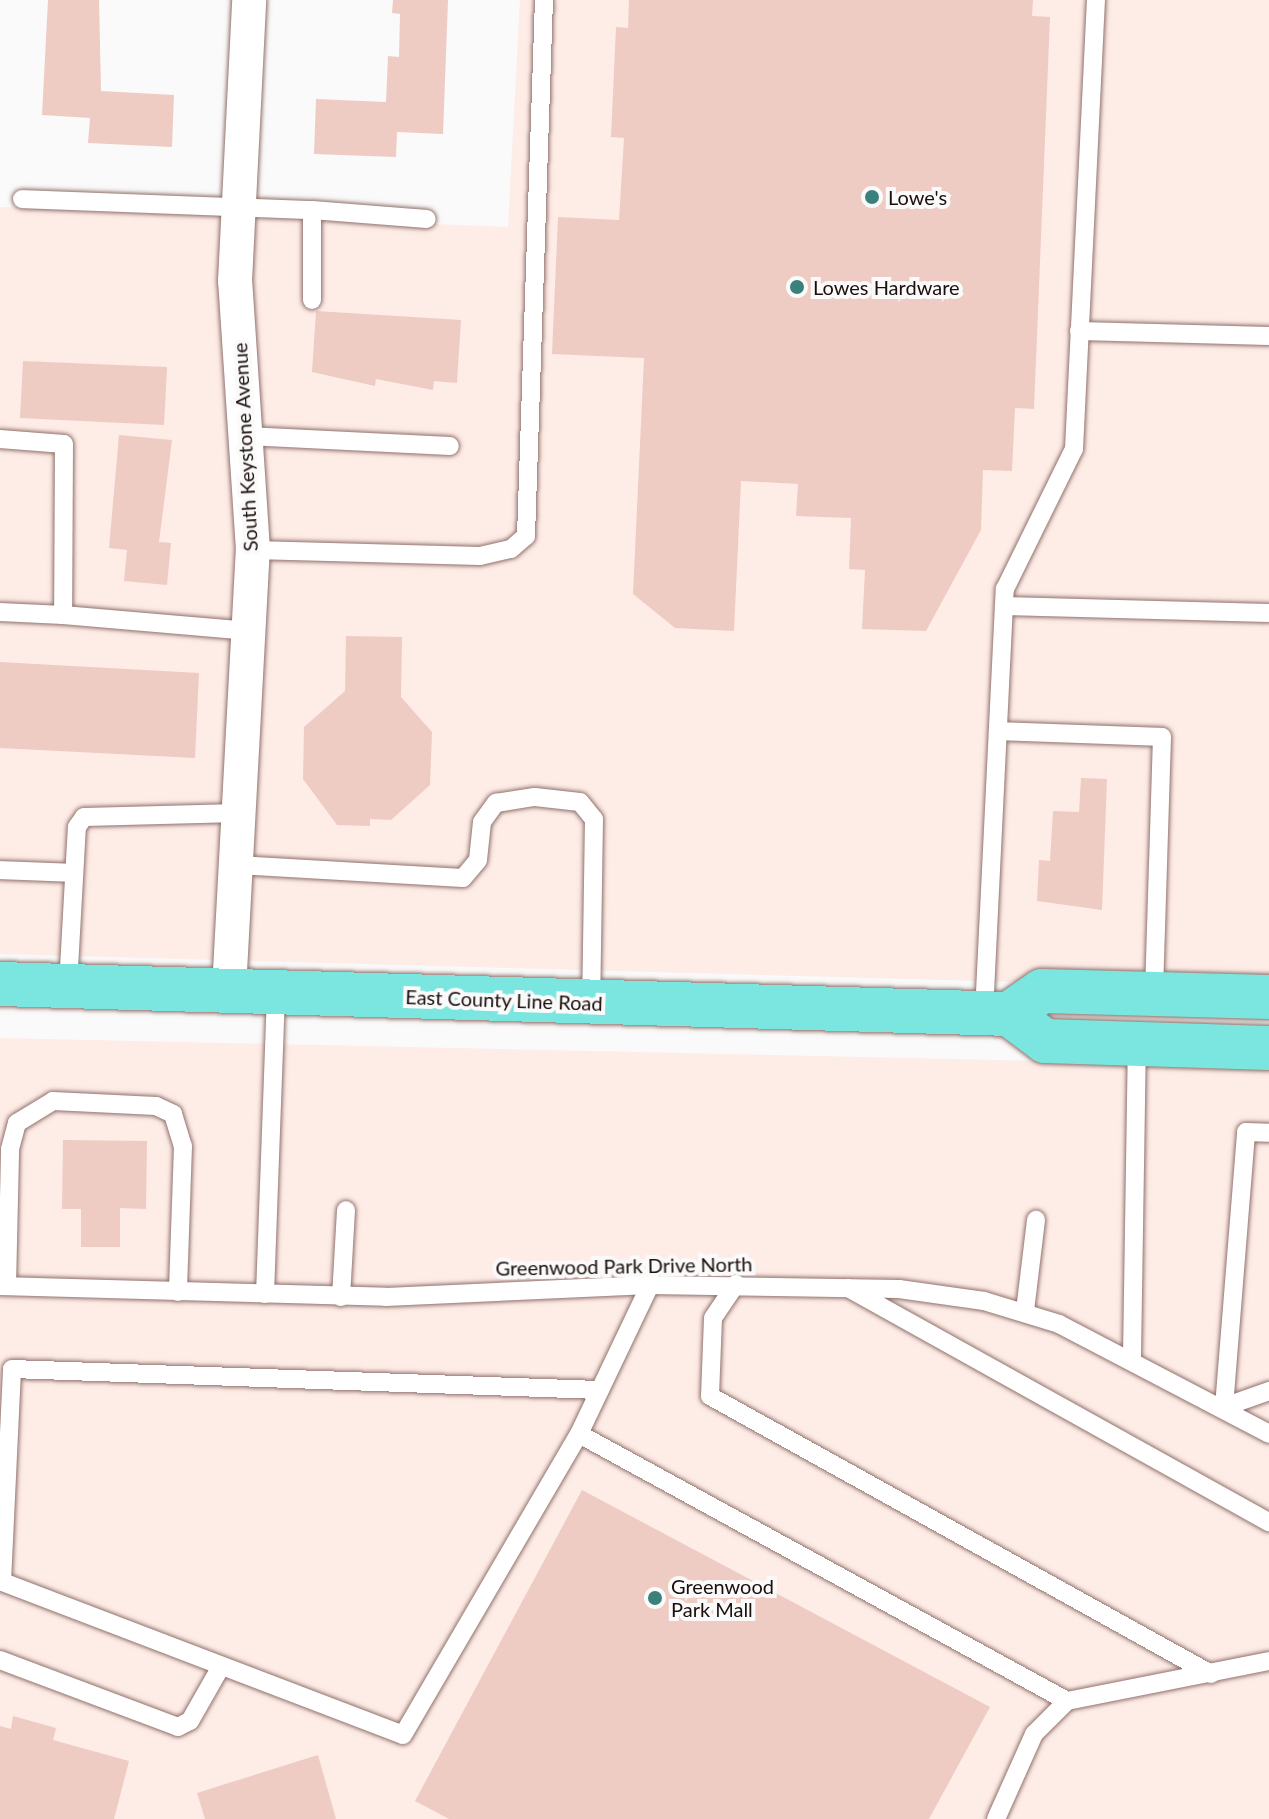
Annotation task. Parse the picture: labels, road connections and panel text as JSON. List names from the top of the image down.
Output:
{
  "streets": {
    "main road": ["East County Line Road"],
    "street": ["South Keystone Avenue"],
    "lane": ["Greenwood Park Drive North"]
  },
  "crossings": [
    ["South Keystone Avenue", "East County Line Road"]
  ],
  "places": ["Lowe's", "Lowes Hardware", "Greenwood Park Mall"]
}
